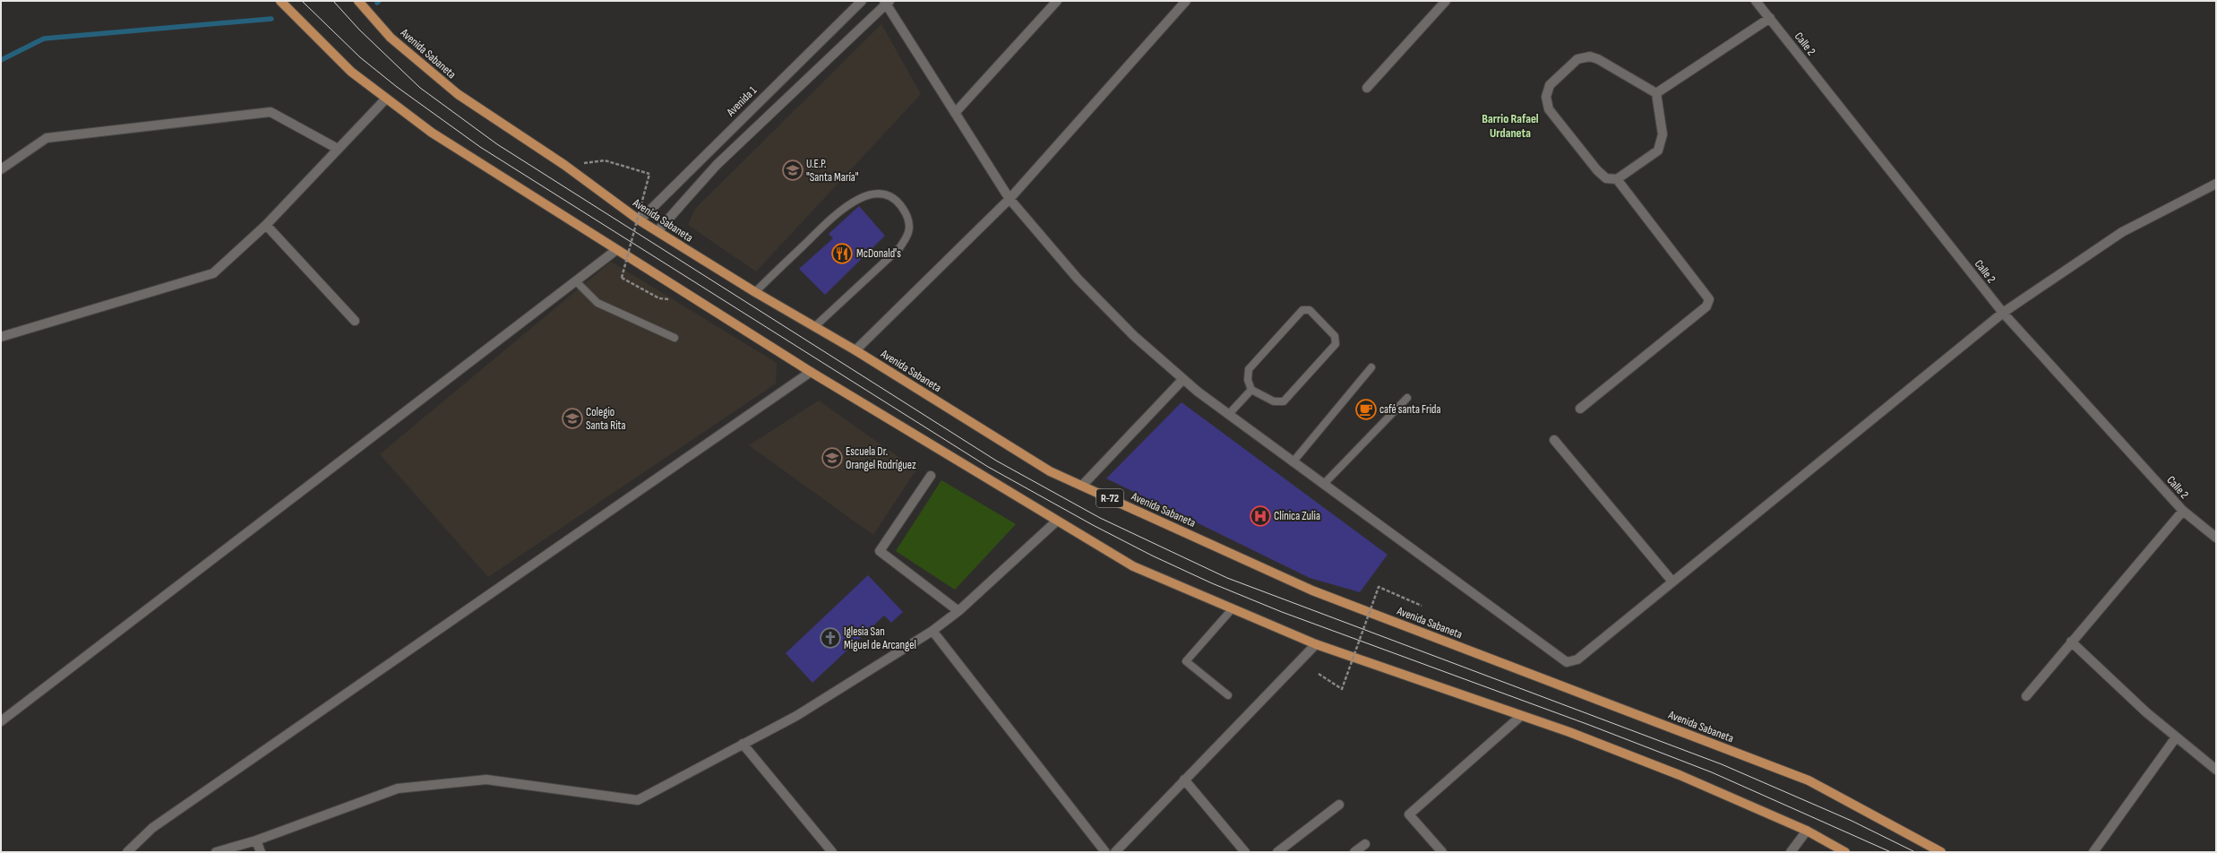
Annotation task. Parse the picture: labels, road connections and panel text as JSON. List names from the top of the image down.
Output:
{
  "streets": {
    "main road": ["Avenida Sabaneta", "R-72"],
    "street": ["Calle 2", "Avenida 1"]
  },
  "crossings": [
    ["Avenida Sabaneta", "Avenida 1"]
  ],
  "districts": ["Barrio Rafael Urdaneta"],
  "places": {
    "school or university": ["U.E.P. \"Santa María\"", "Colegio Santa Rita", "Escuela Dr. Orangel Rodríguez"],
    "restaurant": ["McDonald's"],
    "cafe": ["café santa Frida"],
    "hospital": ["Clínica Zulia"],
    "church": ["Iglesia San Miguel de Arcangel"]
  }
}
